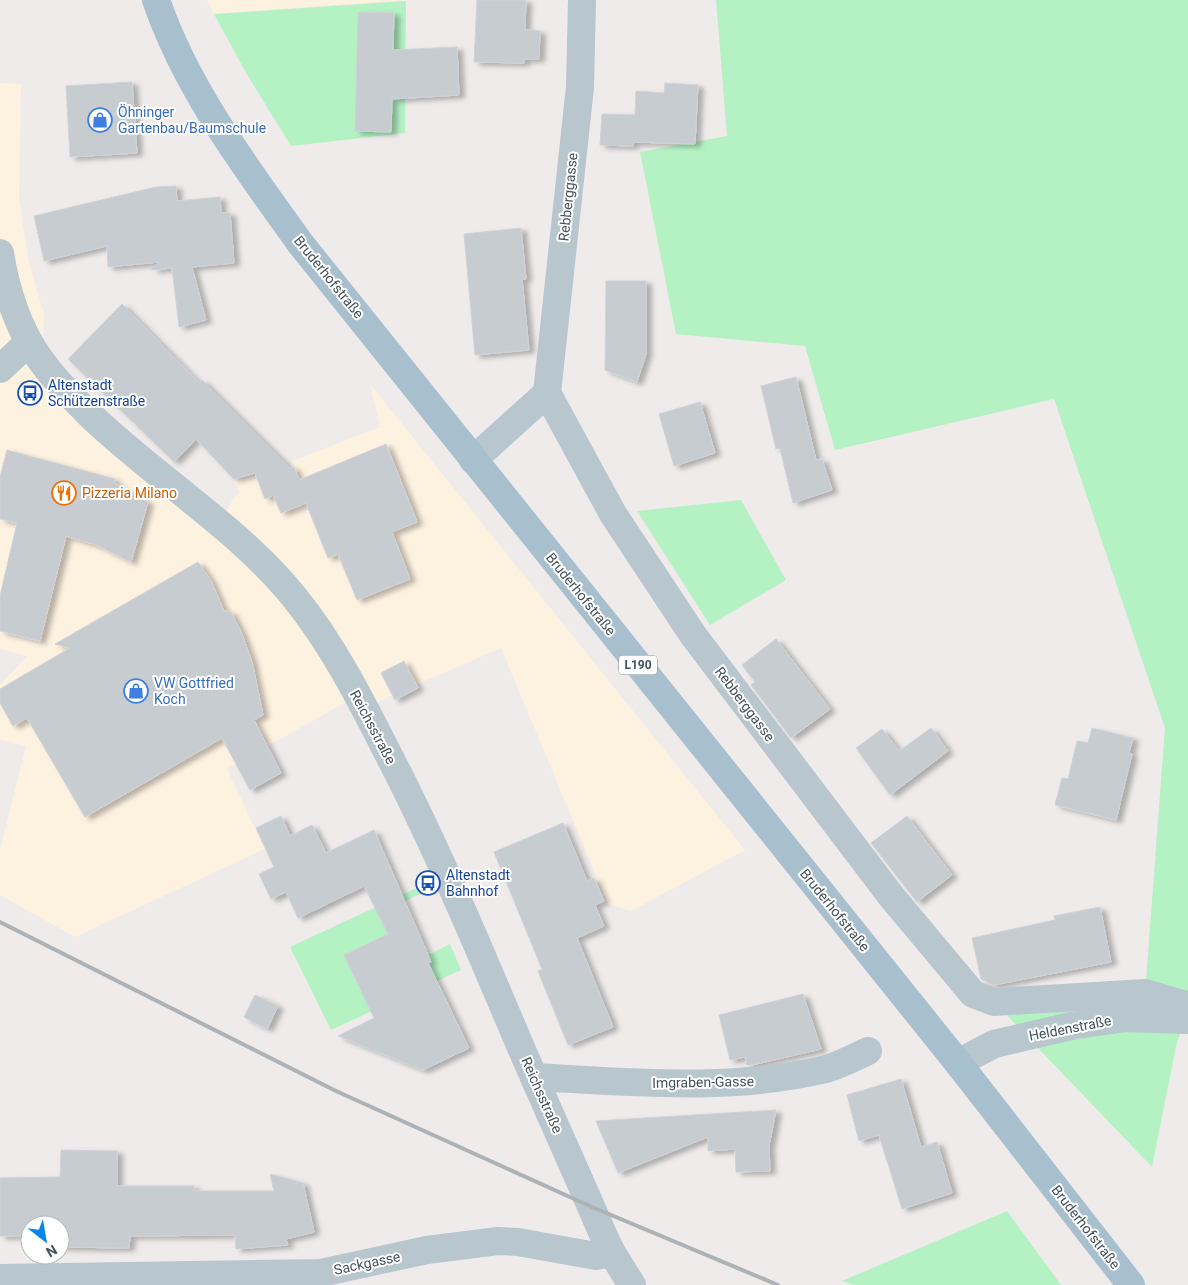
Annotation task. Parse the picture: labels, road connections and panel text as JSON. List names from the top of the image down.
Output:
{
  "streets": {
    "main road": ["Bruderhofstraße", "L190"],
    "street": [
      "Rebberggasse",
      "Reichsstraße",
      "Heldenstraße",
      "Imgraben-Gasse",
      "Sackgasse"
    ]
  },
  "crossings": [
    ["Rebberggasse", "Heldenstraße"],
    ["Bruderhofstraße", "Heldenstraße"],
    ["Reichsstraße", "Imgraben-Gasse"],
    ["Reichsstraße", "Sackgasse"]
  ],
  "places": {
    "shop": ["Öhninger Gartenbau/Baumschule", "VW Gottfried Koch"],
    "bus stop": ["Altenstadt Schützenstraße", "Altenstadt Bahnhof"],
    "restaurant": ["Pizzeria Milano"]
  },
  "north": "bottom right"
}
